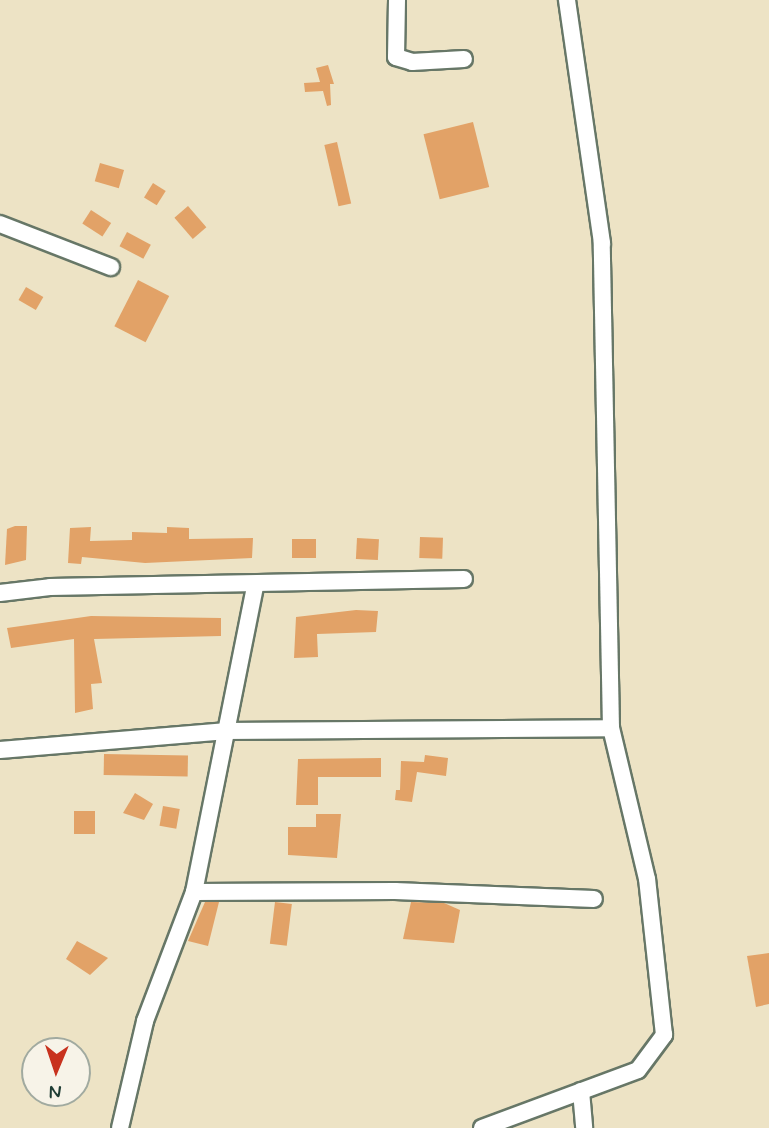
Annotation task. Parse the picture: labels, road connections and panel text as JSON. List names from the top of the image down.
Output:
{
  "north": "bottom"
}
